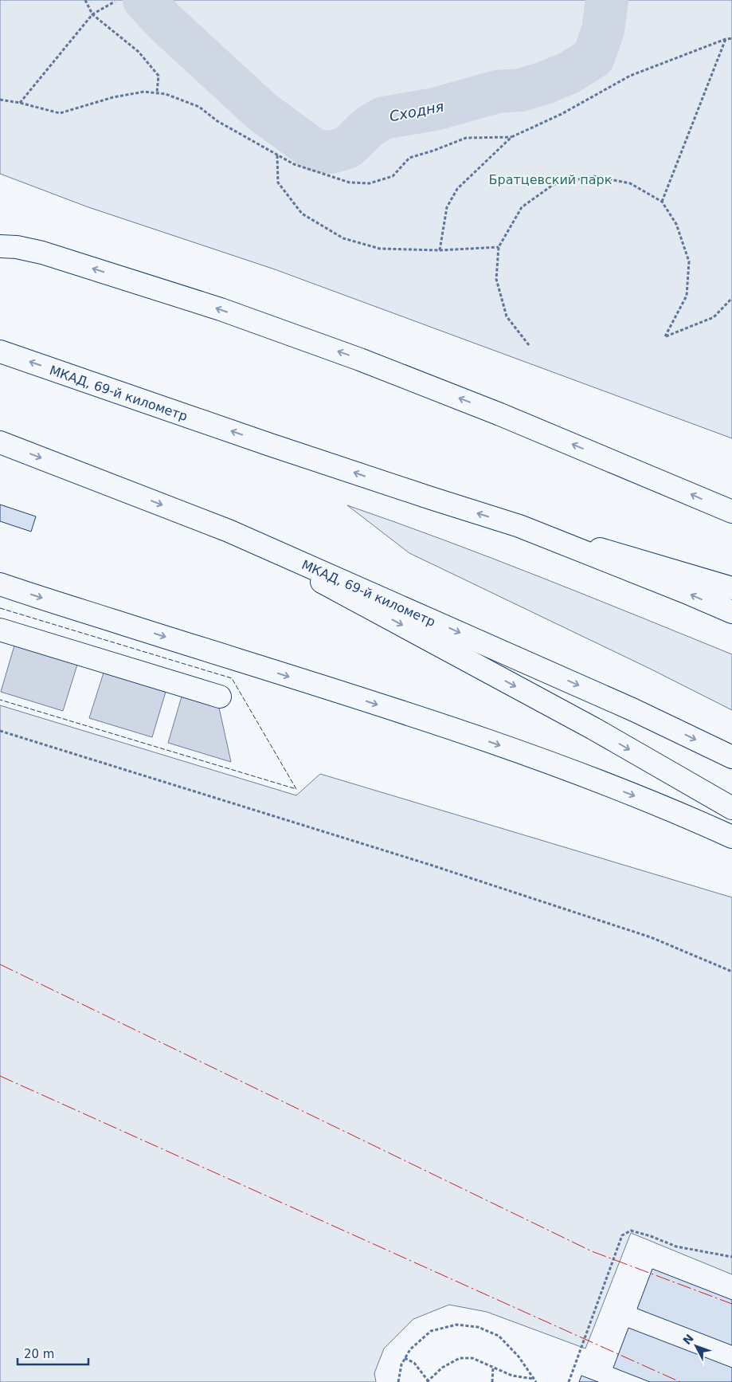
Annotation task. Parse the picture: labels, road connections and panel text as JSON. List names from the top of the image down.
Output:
{
  "streets": {
    "main road": ["МКАД, 69-й километр"]
  },
  "water": ["Сходня"],
  "parks": ["Братцевский парк"],
  "scale_bar": "20 m",
  "north": "top left"
}
